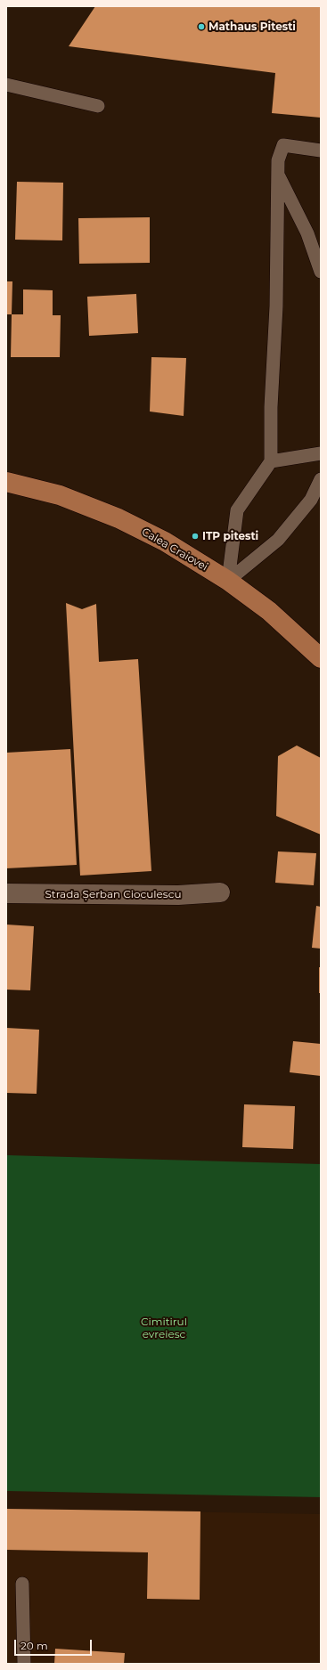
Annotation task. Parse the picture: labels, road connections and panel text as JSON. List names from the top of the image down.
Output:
{
  "streets": {
    "main road": ["Calea Craiovei"],
    "street": ["Strada Șerban Cioculescu"]
  },
  "parks": ["Cimitirul evreiesc"],
  "places": ["Mathaus Pitesti", "ITP pitesti"],
  "scale_bar": "20 m"
}
